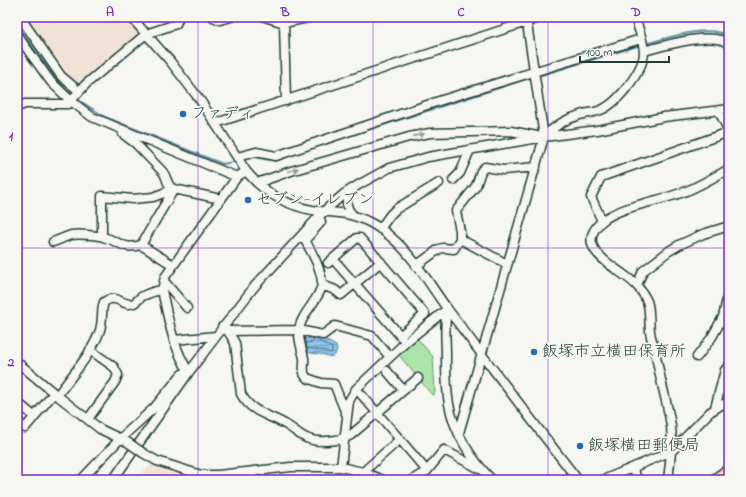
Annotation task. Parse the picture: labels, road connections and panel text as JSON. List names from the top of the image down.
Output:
{
  "places": [
    "ファディ",
    "セブン-イレブン",
    "飯塚市立横田保育所",
    "飯塚横田郵便局"
  ],
  "scale_bar": "100 m",
  "grid": {
    "columns": [
      "A",
      "B",
      "C",
      "D"
    ],
    "rows": ["1", "2"]
  }
}
